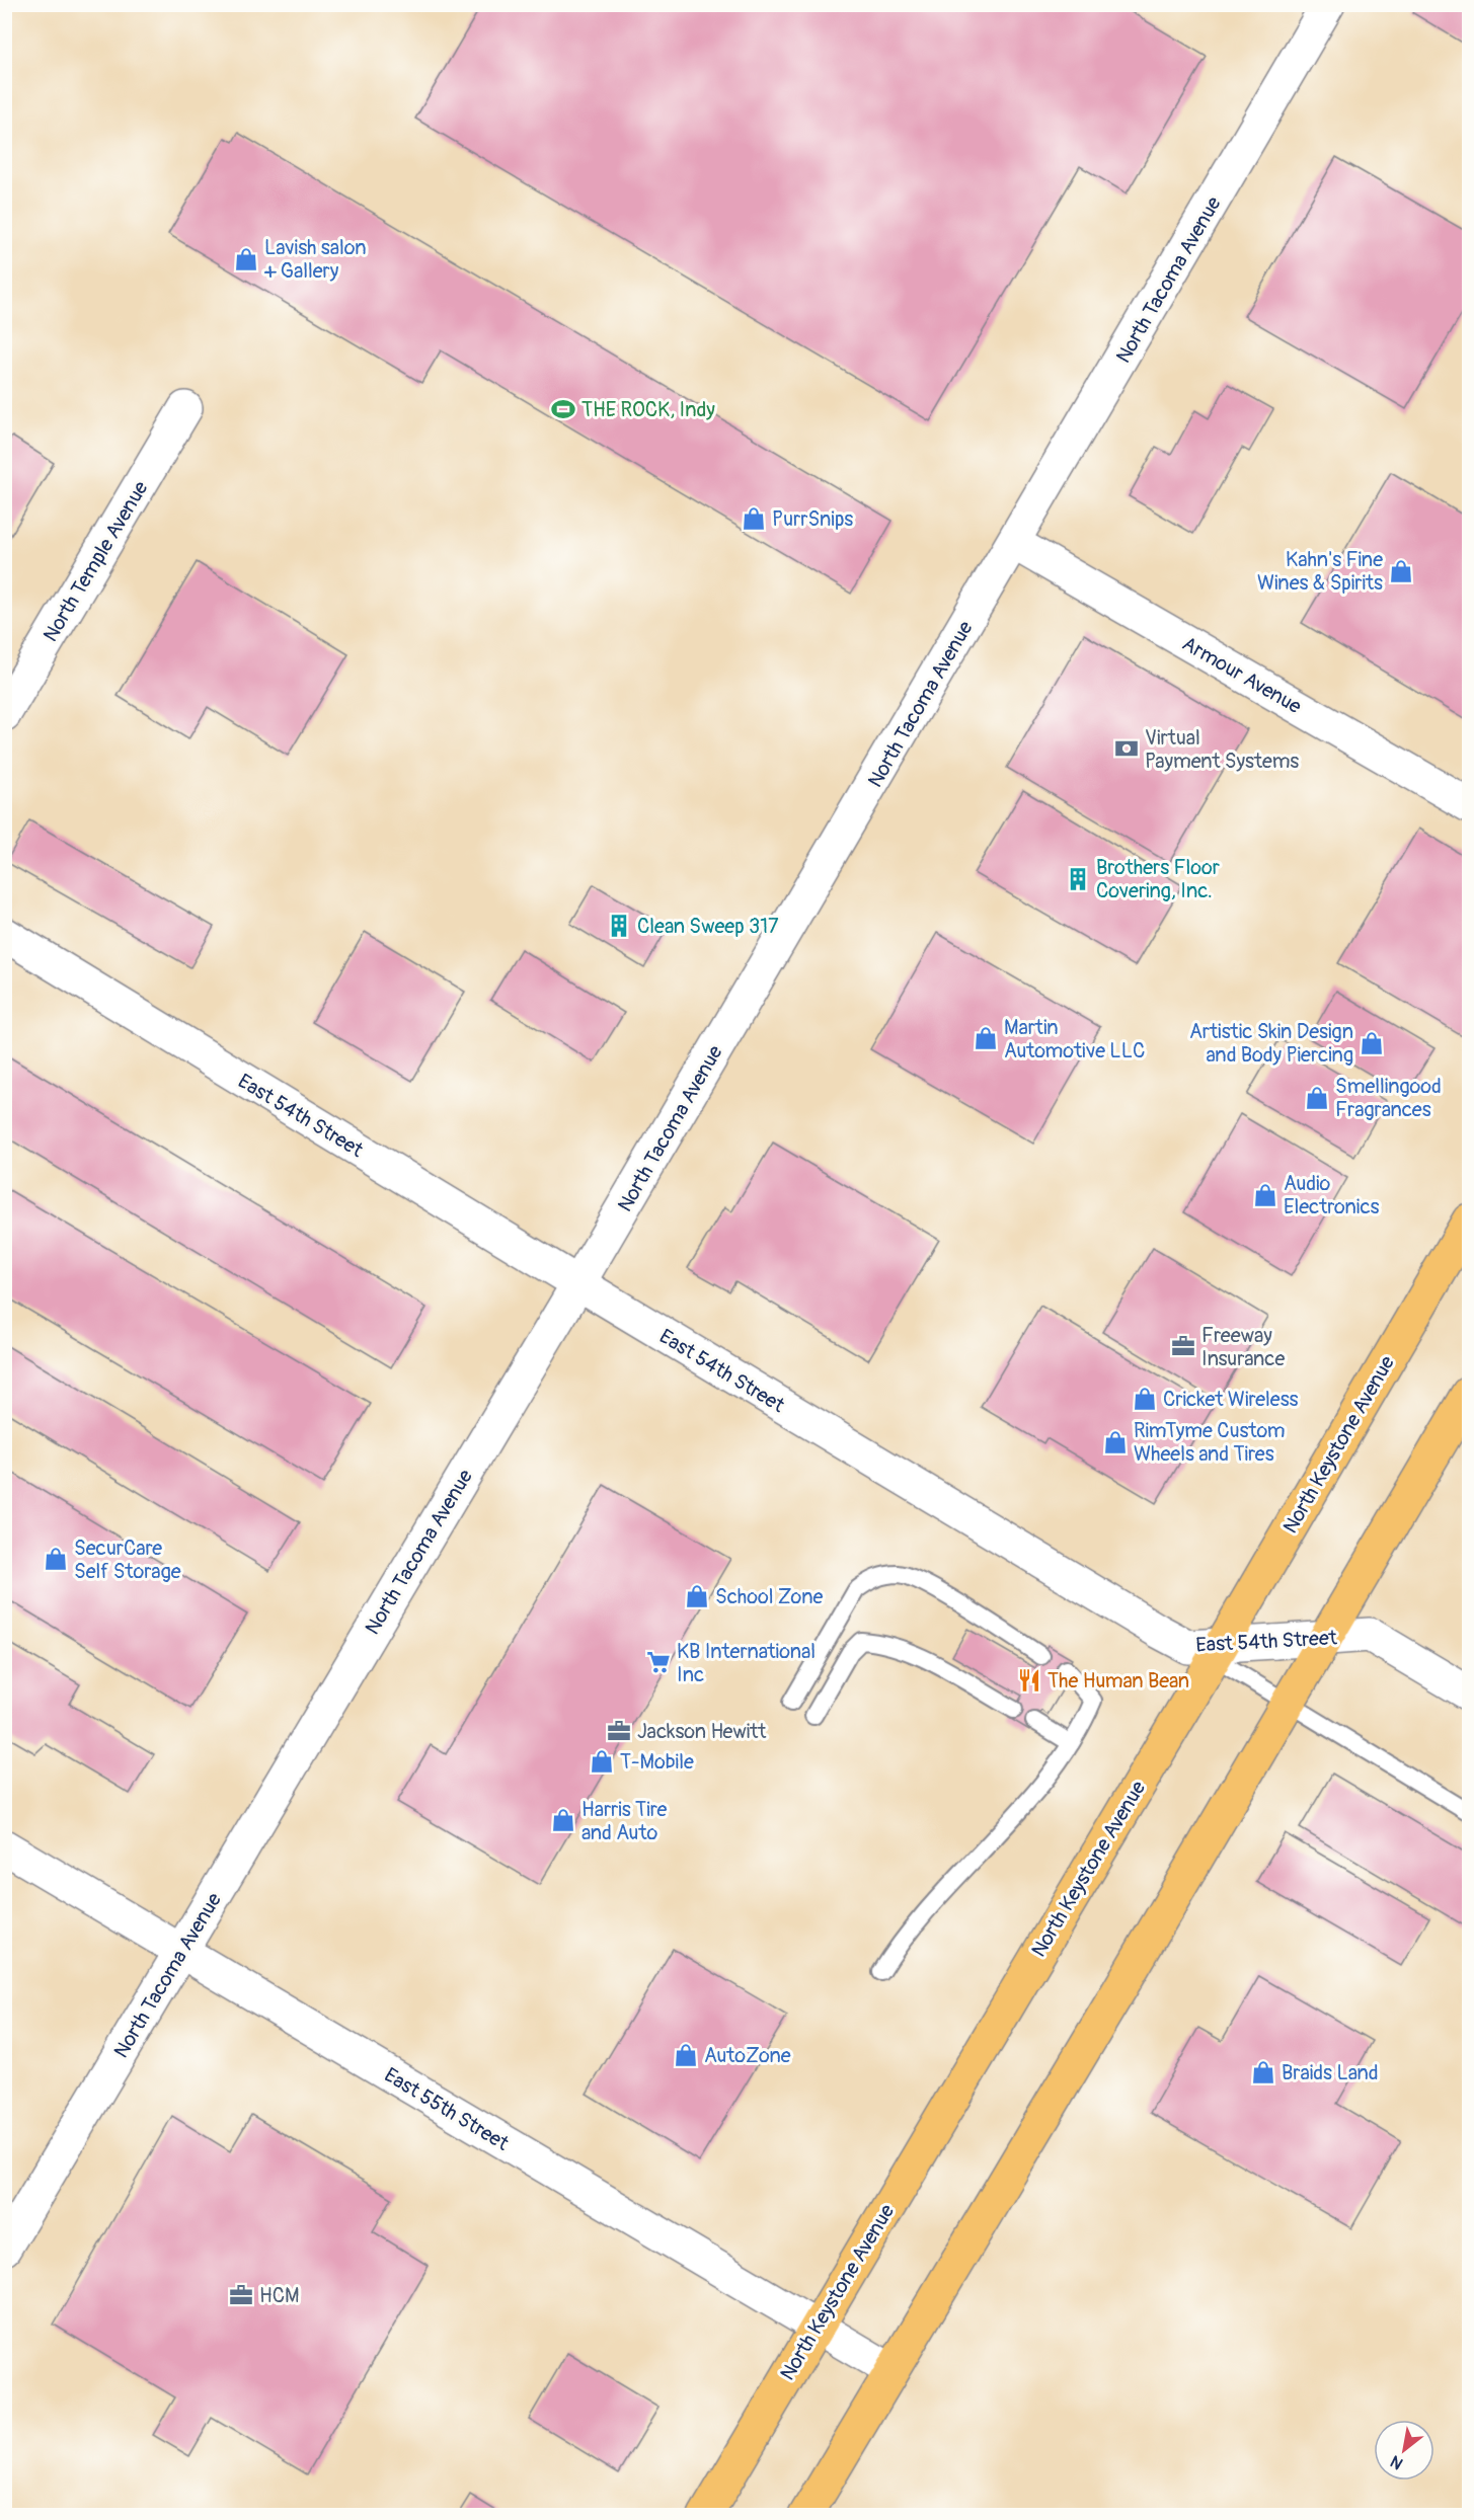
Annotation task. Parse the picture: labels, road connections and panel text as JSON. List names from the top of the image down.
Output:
{
  "streets": {
    "main road": ["North Keystone Avenue"],
    "street": [
      "North Tacoma Avenue",
      "North Temple Avenue",
      "Armour Avenue",
      "East 54th Street",
      "East 55th Street"
    ]
  },
  "crossings": [
    ["North Tacoma Avenue", "Armour Avenue"],
    ["North Tacoma Avenue", "East 54th Street"],
    ["North Tacoma Avenue", "East 55th Street"],
    ["East 54th Street", "North Keystone Avenue"],
    ["North Keystone Avenue", "East 55th Street"]
  ],
  "places": {
    "shop": [
      "Lavish salon + Gallery",
      "PurrSnips",
      "Kahn's Fine Wines & Spirits",
      "Martin Automotive LLC",
      "Artistic Skin Design and Body Piercing",
      "Smellingood Fragrances",
      "Audio Electronics",
      "Cricket Wireless",
      "RimTyme Custom Wheels and Tires",
      "SecurCare Self Storage",
      "School Zone",
      "T-Mobile",
      "Harris Tire and Auto",
      "AutoZone",
      "Braids Land"
    ],
    "sports": ["THE ROCK, Indy"],
    "bank": ["Virtual Payment Systems"],
    "building": ["Brothers Floor Covering, Inc.", "Clean Sweep 317"],
    "office": ["Freeway Insurance", "Jackson Hewitt", "HCM"],
    "supermarket": ["KB International Inc"],
    "restaurant": ["The Human Bean"]
  },
  "north": "bottom left"
}
